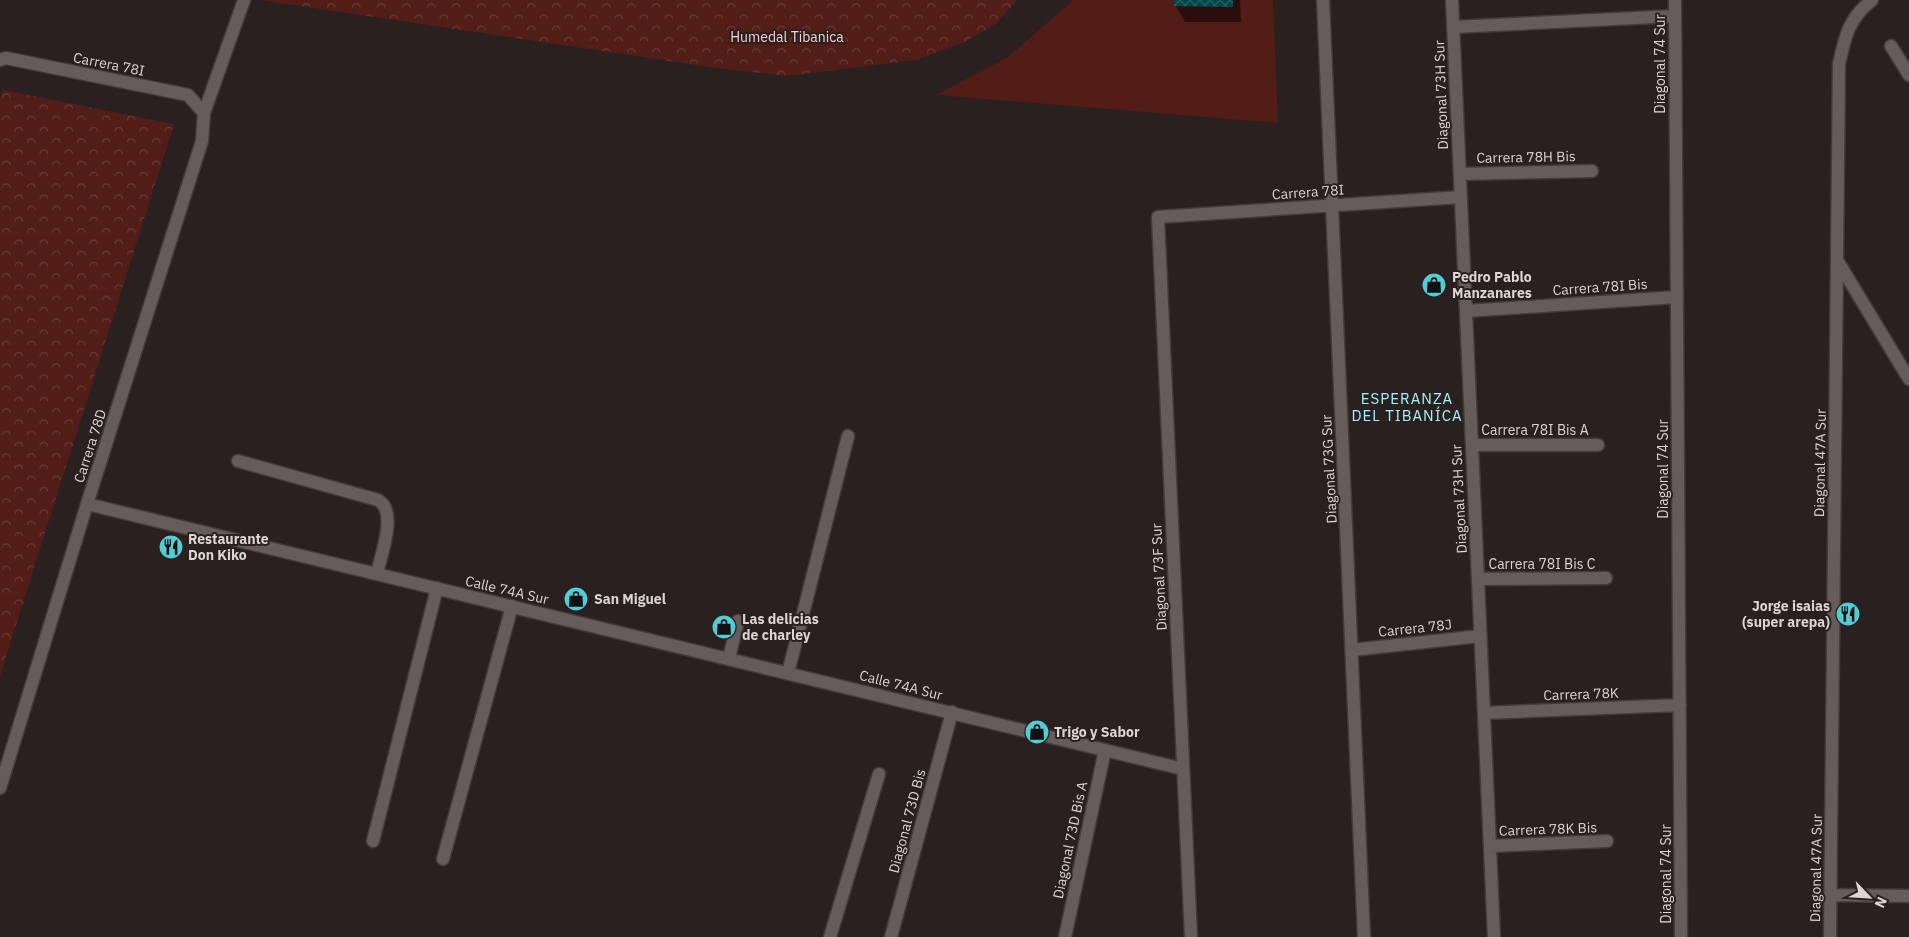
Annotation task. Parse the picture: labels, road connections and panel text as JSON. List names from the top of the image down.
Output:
{
  "streets": {
    "street": [
      "Carrera 78I",
      "Diagonal 74 Sur",
      "Diagonal 73H Sur",
      "Carrera 78H Bis",
      "Carrera 78I Bis",
      "Carrera 78I Bis A",
      "Carrera 78D",
      "Diagonal 47A Sur",
      "Diagonal 73G Sur",
      "Carrera 78I Bis C",
      "Diagonal 73F Sur",
      "Calle 74A Sur",
      "Carrera 78J",
      "Carrera 78K",
      "Diagonal 73D Bis",
      "Carrera 78K Bis",
      "Diagonal 73D Bis A"
    ]
  },
  "crossings": [
    ["Carrera 78I", "Diagonal 73H Sur"],
    ["Carrera 78I", "Carrera 78D"],
    ["Carrera 78I", "Diagonal 73G Sur"],
    ["Carrera 78I", "Diagonal 73F Sur"],
    ["Diagonal 74 Sur", "Carrera 78I Bis"],
    ["Diagonal 74 Sur", "Carrera 78K"],
    ["Diagonal 73H Sur", "Carrera 78H Bis"],
    ["Diagonal 73H Sur", "Carrera 78I Bis"],
    ["Diagonal 73H Sur", "Carrera 78I Bis A"],
    ["Diagonal 73H Sur", "Carrera 78I Bis C"],
    ["Diagonal 73H Sur", "Carrera 78J"],
    ["Diagonal 73H Sur", "Carrera 78K"],
    ["Diagonal 73H Sur", "Carrera 78K Bis"],
    ["Carrera 78D", "Calle 74A Sur"],
    ["Diagonal 73G Sur", "Carrera 78J"],
    ["Diagonal 73F Sur", "Calle 74A Sur"],
    ["Calle 74A Sur", "Diagonal 73D Bis"],
    ["Calle 74A Sur", "Diagonal 73D Bis A"]
  ],
  "districts": ["ESPERANZA DEL TIBANÍCA"],
  "parks": ["Humedal Tibanica"],
  "places": {
    "shop": [
      "Pedro Pablo Manzanares",
      "San Miguel",
      "Las delicias de charley",
      "Trigo y Sabor"
    ],
    "restaurant": ["Restaurante Don Kiko", "Jorge isaias (super arepa)"]
  },
  "north": "bottom right"
}
